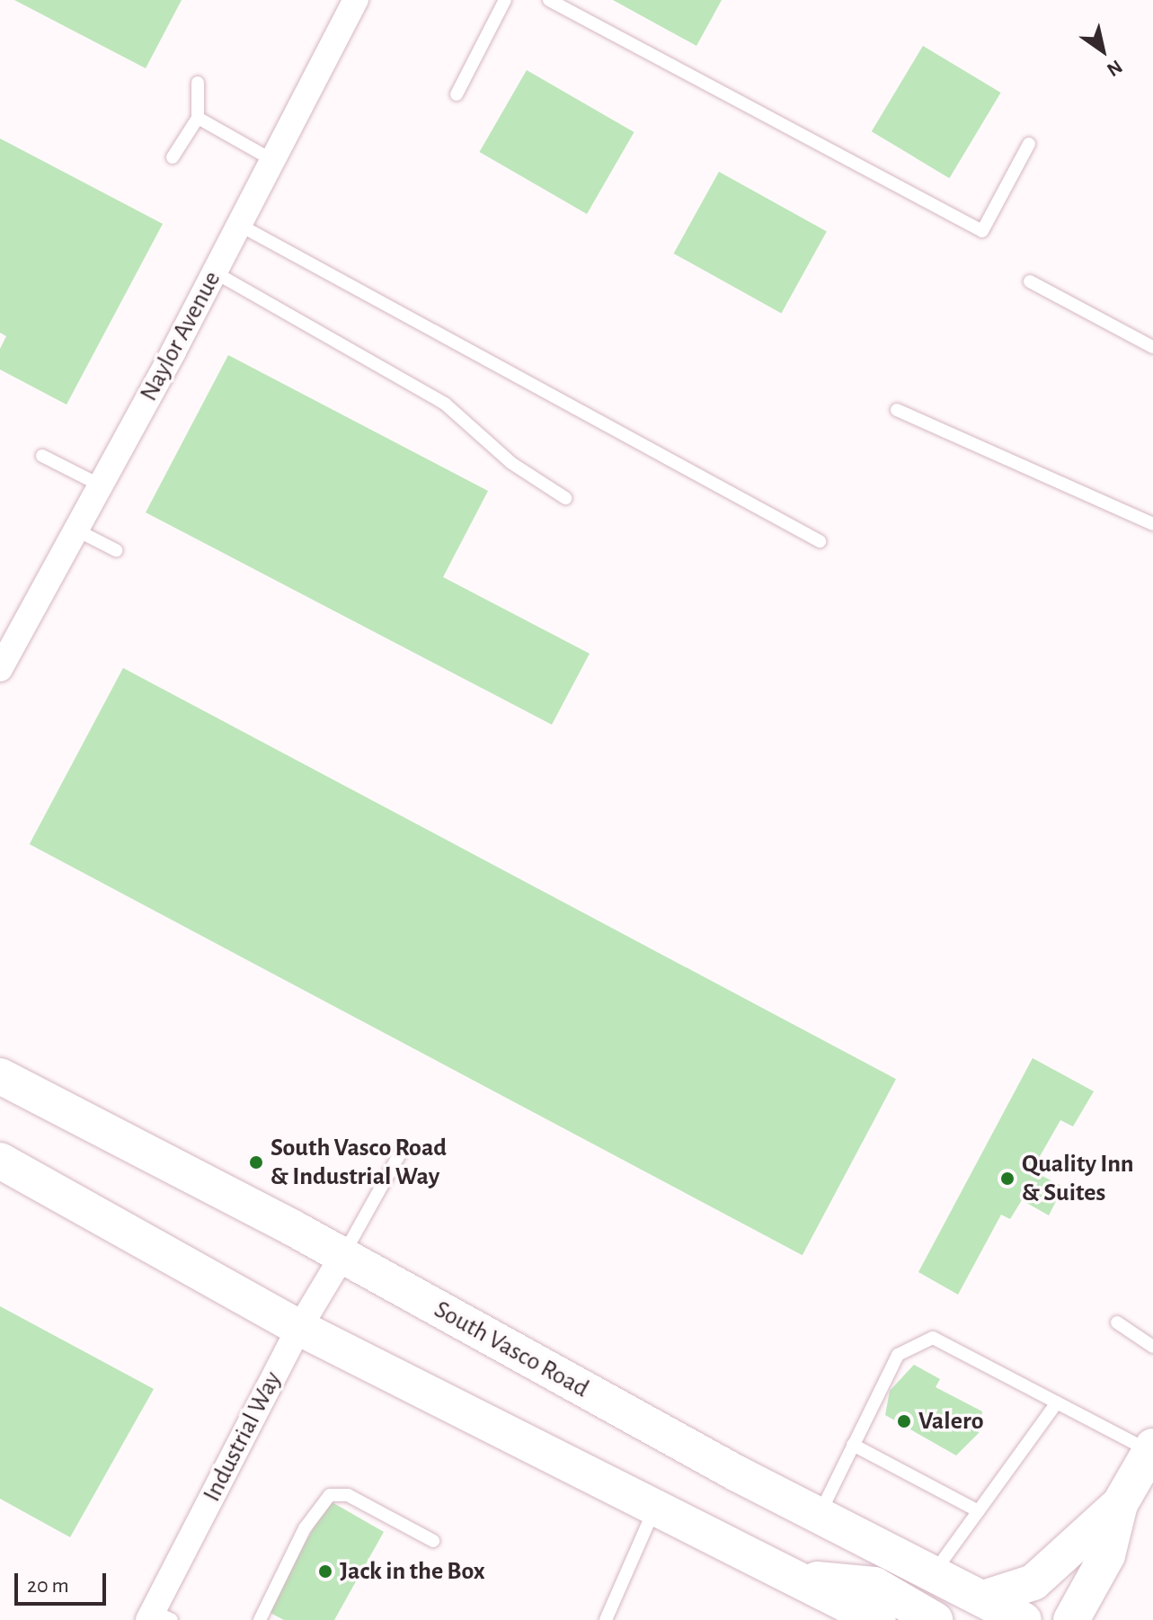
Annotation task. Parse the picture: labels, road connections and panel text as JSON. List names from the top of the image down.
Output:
{
  "streets": {
    "main road": ["South Vasco Road"],
    "street": ["Naylor Avenue", "Industrial Way"]
  },
  "crossings": [
    ["South Vasco Road", "Industrial Way"]
  ],
  "places": [
    "South Vasco Road & Industrial Way",
    "Quality Inn & Suites",
    "Valero",
    "Jack in the Box"
  ],
  "scale_bar": "20 m",
  "north": "bottom right"
}
